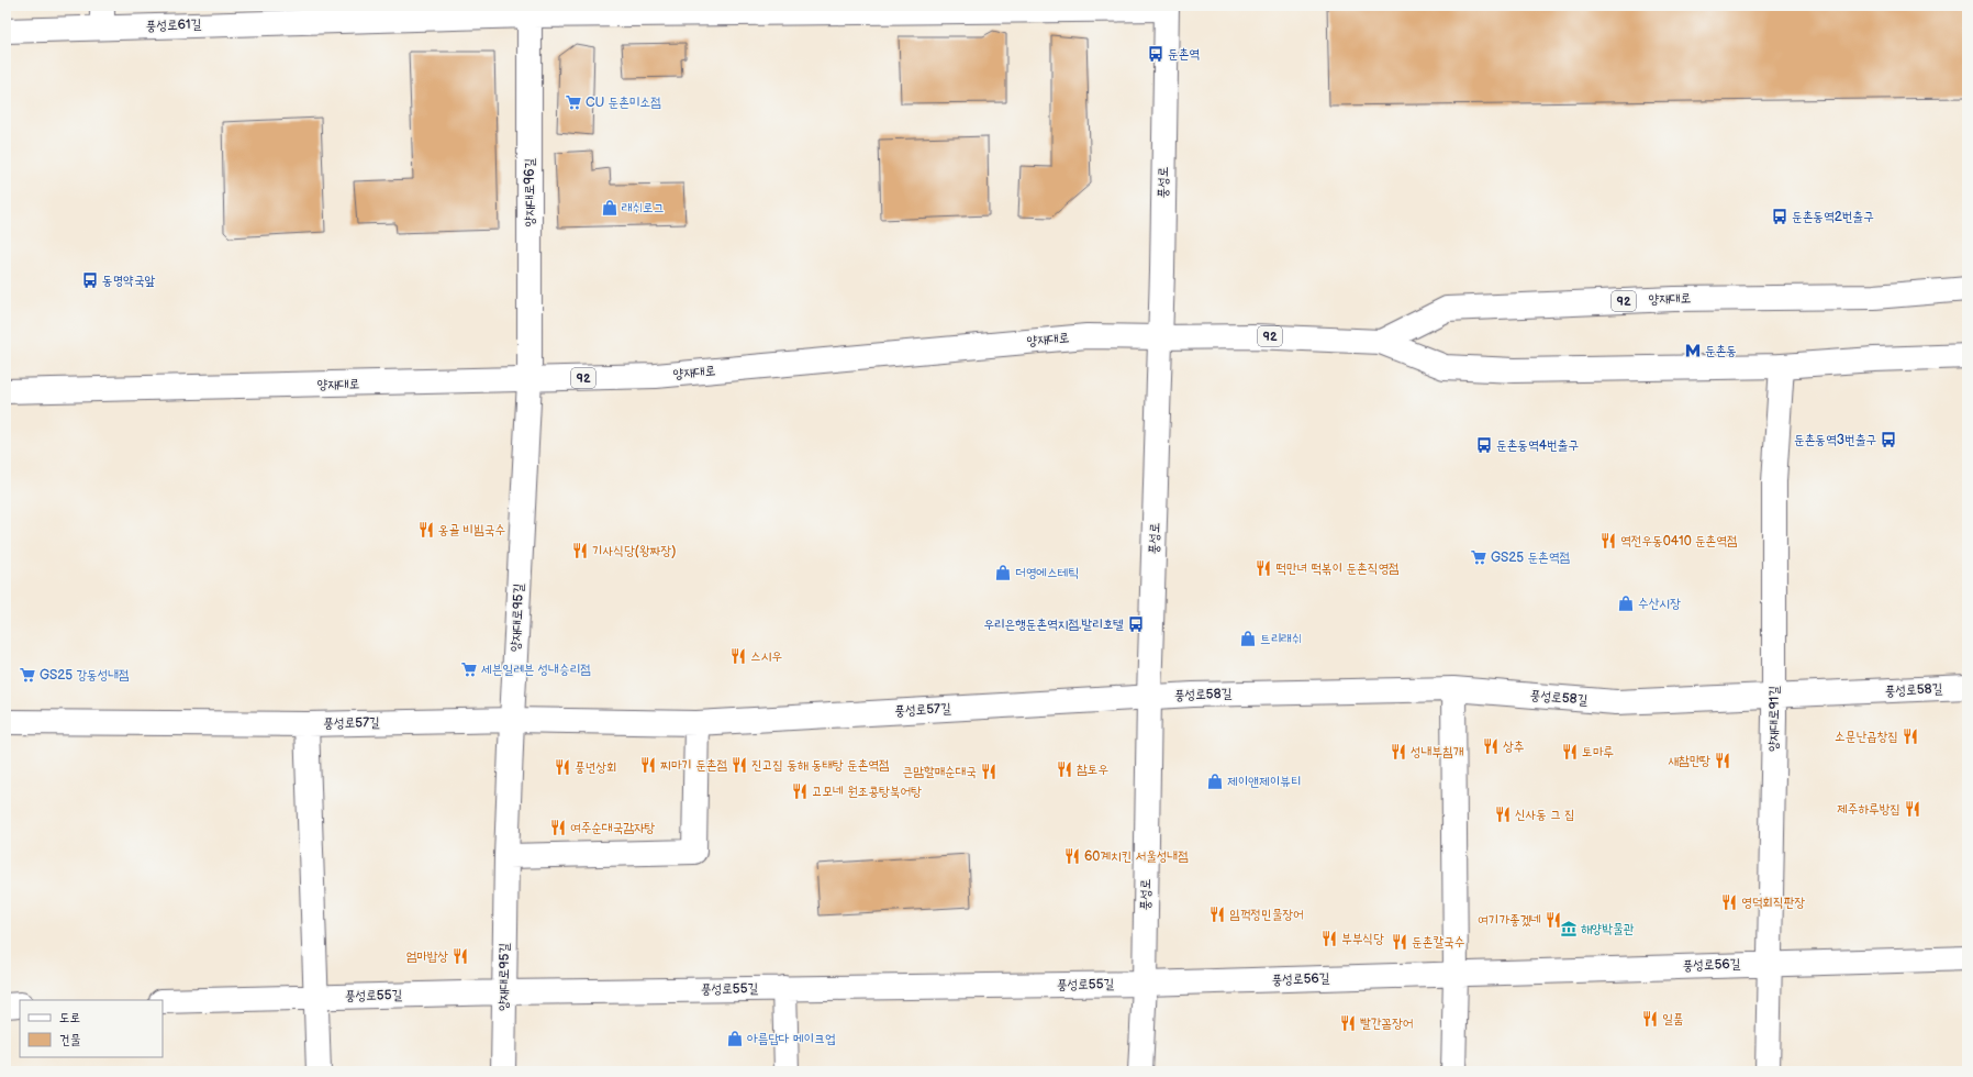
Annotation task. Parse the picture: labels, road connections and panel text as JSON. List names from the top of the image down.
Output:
{
  "streets": {
    "street": [
      "풍성로61길",
      "풍성로",
      "양재대로96길",
      "양재대로",
      "92",
      "양재대로95길",
      "풍성로58길",
      "풍성로57길",
      "양재대로91길",
      "풍성로56길",
      "풍성로55길"
    ]
  },
  "crossings": [
    ["풍성로61길", "풍성로"],
    ["풍성로61길", "양재대로96길"],
    ["풍성로", "양재대로"],
    ["풍성로", "풍성로58길"],
    ["풍성로", "풍성로57길"],
    ["풍성로", "풍성로56길"],
    ["풍성로", "풍성로55길"],
    ["양재대로96길", "양재대로"],
    ["양재대로96길", "양재대로95길"],
    ["양재대로", "양재대로95길"],
    ["양재대로", "양재대로91길"],
    ["양재대로95길", "풍성로57길"],
    ["양재대로95길", "풍성로55길"],
    ["풍성로58길", "풍성로57길"],
    ["풍성로58길", "양재대로91길"],
    ["양재대로91길", "풍성로56길"],
    ["풍성로56길", "풍성로55길"]
  ],
  "places": {
    "bus stop": [
      "둔촌역",
      "둔촌동역2번출구",
      "동명약국앞",
      "둔촌동역3번출구",
      "둔촌동역4번출구",
      "우리은행둔촌역지점.발리호텔"
    ],
    "supermarket": [
      "CU 둔촌미소점",
      "GS25 둔촌역점",
      "세븐일레븐 성내승리점",
      "GS25 강동성내점"
    ],
    "shop": [
      "래쉬로그",
      "더영에스테틱",
      "수산시장",
      "트리래쉬",
      "제이앤제이뷰티",
      "아름답다 메이크업"
    ],
    "metro station": ["둔촌동"],
    "restaurant": [
      "옹골 비빔국수",
      "역전우동0410 둔촌역점",
      "기사식당(왕짜장)",
      "떡만녀 떡볶이 둔촌직영점",
      "스시우",
      "소문난곱창집",
      "상추",
      "성내부침개",
      "토마루",
      "새참만땅",
      "찌마기 둔촌점",
      "진고집 동해 동태탕 둔촌역점",
      "풍년상회",
      "참토우",
      "큰맘할매순대국",
      "고모네 원조콩탕북어탕",
      "제주하루방집",
      "신사동 그 집",
      "여주순대국감자탕",
      "60계치킨 서울성내점",
      "영덕회직판장",
      "임꺽정민물장어",
      "여기가좋겠네",
      "부부식당",
      "둔촌칼국수",
      "엄마밥상",
      "일품",
      "빨간꼼장어"
    ],
    "museum": ["해양박물관"]
  },
  "legend": ["도로", "건물"]
}
